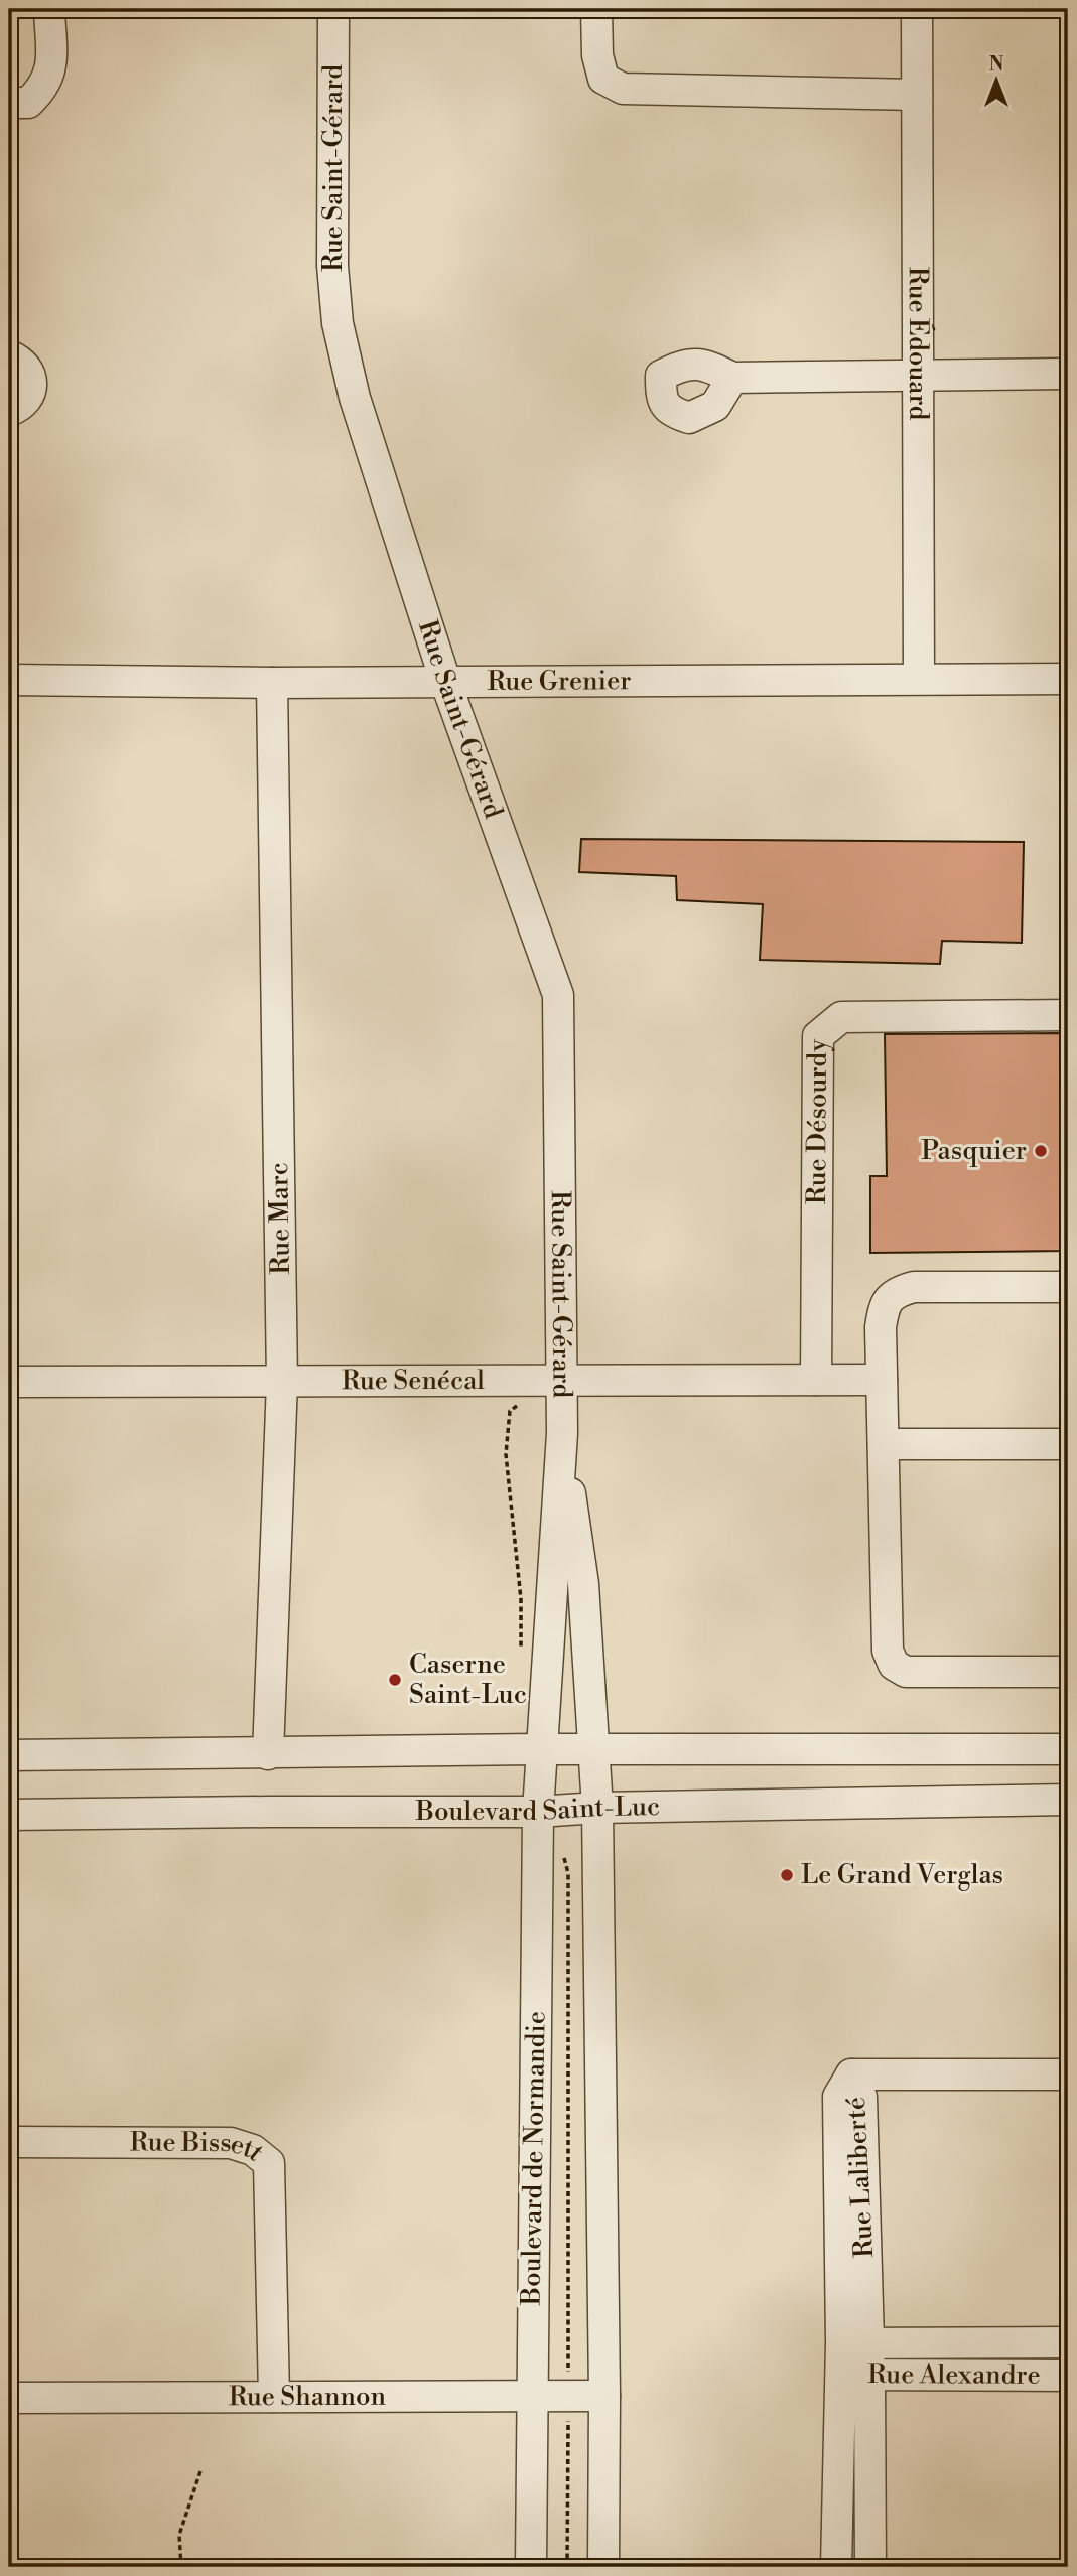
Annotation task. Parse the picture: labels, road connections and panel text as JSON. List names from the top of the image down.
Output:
{
  "streets": {
    "street": [
      "Rue Saint-Gérard",
      "Rue Édouard",
      "Rue Grenier",
      "Rue Désourdy",
      "Rue Marc",
      "Rue Senécal",
      "Boulevard Saint-Luc",
      "Rue Bissett",
      "Boulevard de Normandie",
      "Rue Laliberté",
      "Rue Alexandre",
      "Rue Shannon"
    ]
  },
  "crossings": [
    ["Rue Saint-Gérard", "Rue Grenier"],
    ["Rue Saint-Gérard", "Rue Senécal"],
    ["Rue Saint-Gérard", "Boulevard de Normandie"],
    ["Rue Édouard", "Rue Grenier"],
    ["Rue Grenier", "Rue Marc"],
    ["Rue Désourdy", "Rue Senécal"],
    ["Rue Marc", "Rue Senécal"],
    ["Boulevard Saint-Luc", "Boulevard de Normandie"],
    ["Rue Bissett", "Rue Shannon"],
    ["Boulevard de Normandie", "Rue Shannon"],
    ["Rue Laliberté", "Rue Alexandre"]
  ],
  "places": ["Pasquier", "Caserne Saint-Luc", "Le Grand Verglas"],
  "north": "top"
}
